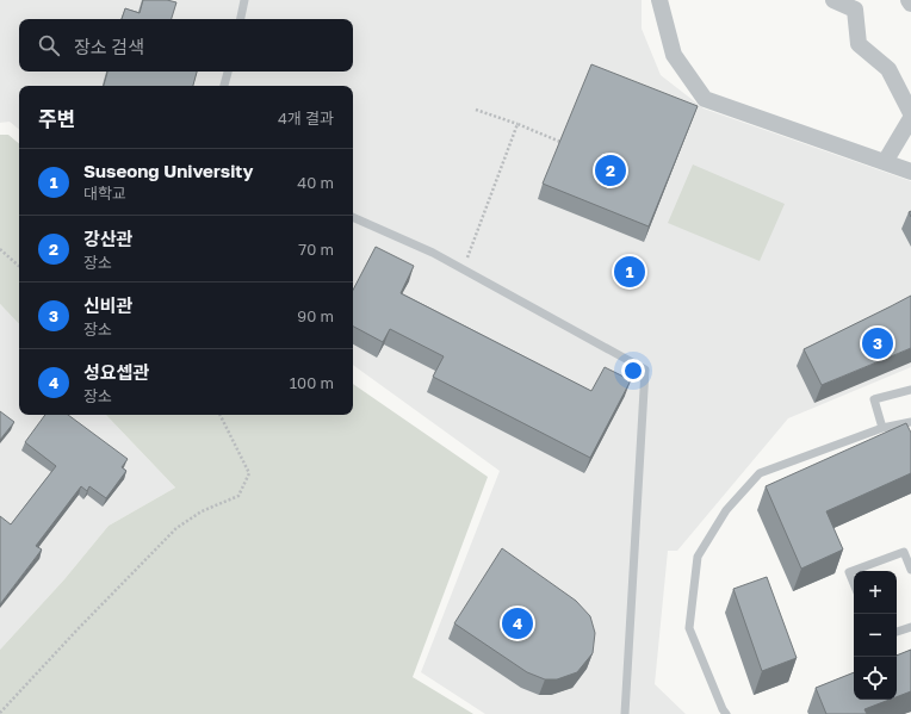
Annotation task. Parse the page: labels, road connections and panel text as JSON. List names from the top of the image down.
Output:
{
  "page": {
    "search": "장소 검색",
    "heading": ["주변", "4개 결과"],
    "list": [
      {
        "mark": "1",
        "name": "Suseong University",
        "note": "대학교",
        "value": "40 m"
      },
      {
        "mark": "2",
        "name": "강산관",
        "note": "장소",
        "value": "70 m"
      },
      {
        "mark": "3",
        "name": "신비관",
        "note": "장소",
        "value": "90 m"
      },
      {
        "mark": "4",
        "name": "성요셉관",
        "note": "장소",
        "value": "100 m"
      }
    ],
    "pins": [
      "2",
      "1",
      "3",
      "4"
    ],
    "map_buttons": ["+", "−"]
  }
}
